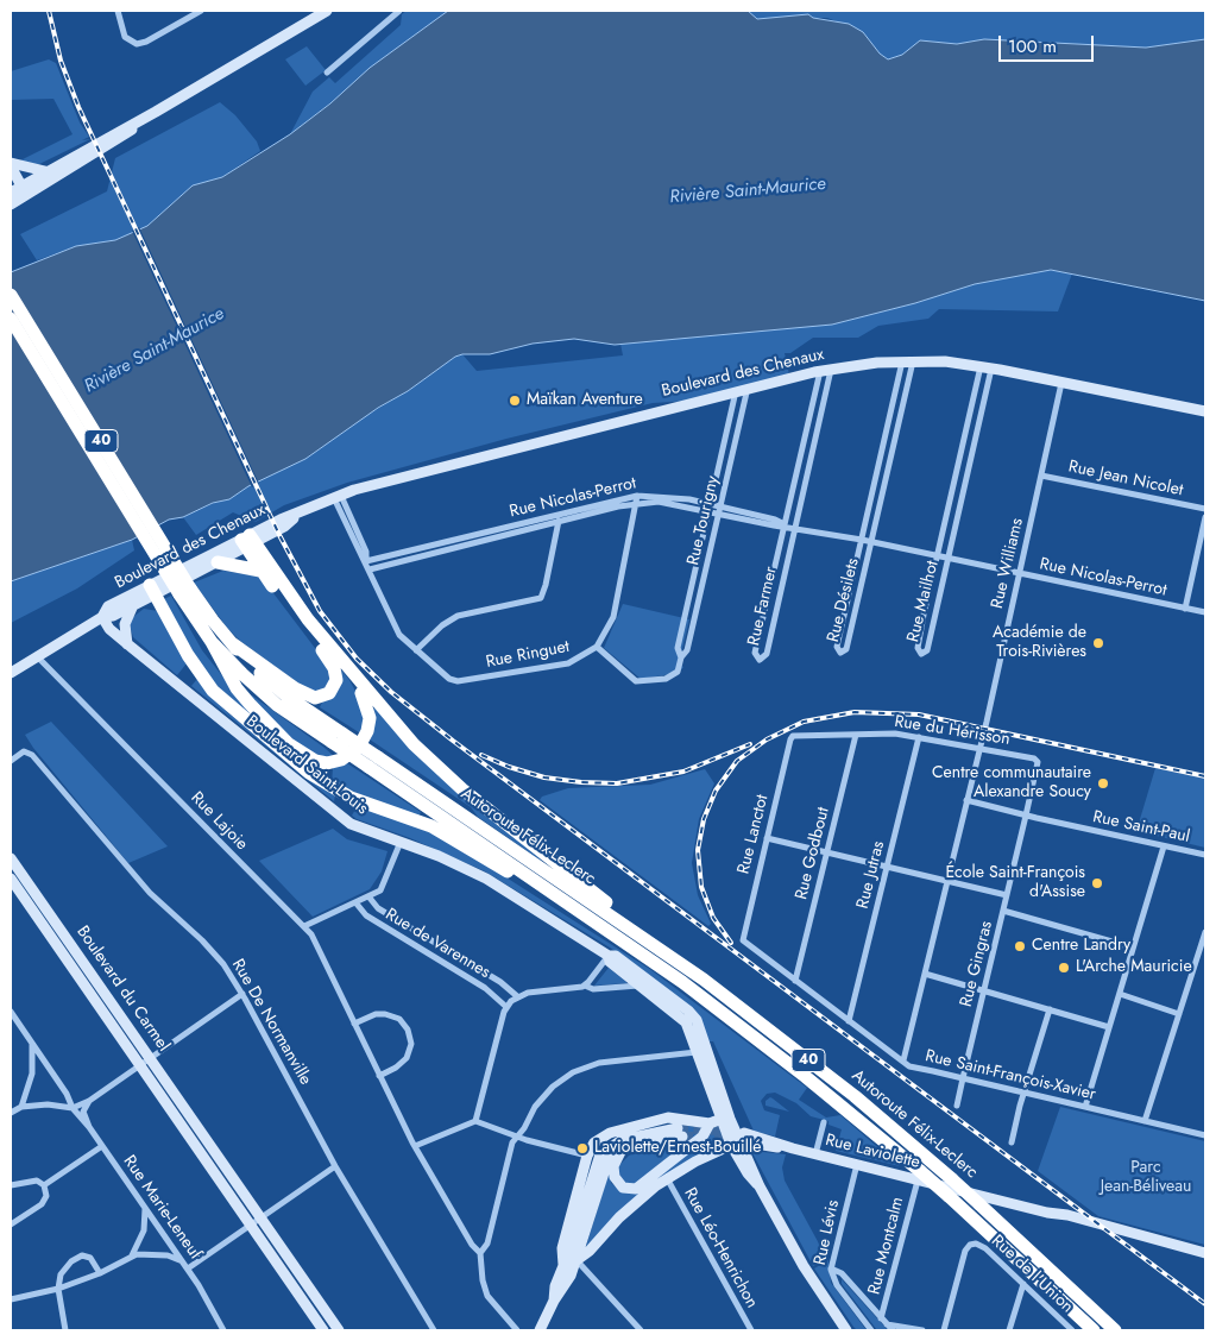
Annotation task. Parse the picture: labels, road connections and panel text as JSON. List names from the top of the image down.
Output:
{
  "streets": {
    "highway": ["40", "Autoroute Félix-Leclerc"],
    "street": [
      "Boulevard des Chenaux",
      "Rue Jean Nicolet",
      "Rue Nicolas-Perrot",
      "Rue Tourigny",
      "Rue Williams",
      "Rue Désilets",
      "Rue Mailhot",
      "Rue Farmer",
      "Rue Ringuet",
      "Rue du Hérisson",
      "Boulevard Saint-Louis",
      "Rue Lajoie",
      "Rue Saint-Paul",
      "Rue Lanctot",
      "Rue Godbout",
      "Rue Jutras",
      "Rue de Varennes",
      "Rue Gingras",
      "Boulevard du Carmel",
      "Rue De Normanville",
      "Rue Saint-François-Xavier",
      "Rue Laviolette",
      "Rue Marie-Leneuf",
      "Rue Lévis",
      "Rue Montcalm",
      "Rue Léo-Henrichon",
      "Rue de l'Union"
    ]
  },
  "crossings": [
    ["Boulevard des Chenaux", "Rue Tourigny"],
    ["Boulevard des Chenaux", "Rue Williams"],
    ["Boulevard des Chenaux", "Rue Désilets"],
    ["Boulevard des Chenaux", "Rue Mailhot"],
    ["Boulevard des Chenaux", "Rue Farmer"],
    ["Boulevard des Chenaux", "Rue Ringuet"],
    ["Boulevard des Chenaux", "Boulevard Saint-Louis"],
    ["Boulevard des Chenaux", "Rue Lajoie"],
    ["Rue Jean Nicolet", "Rue Williams"],
    ["Rue Nicolas-Perrot", "Rue Tourigny"],
    ["Rue Nicolas-Perrot", "Rue Williams"],
    ["Rue Nicolas-Perrot", "Rue Désilets"],
    ["Rue Nicolas-Perrot", "Rue Mailhot"],
    ["Rue Nicolas-Perrot", "Rue Farmer"],
    ["Rue Nicolas-Perrot", "Rue Ringuet"],
    ["Rue Tourigny", "Rue Ringuet"],
    ["Rue Williams", "Rue du Hérisson"],
    ["Rue Williams", "Rue Saint-Paul"],
    ["Rue Williams", "Rue Saint-François-Xavier"],
    ["Rue du Hérisson", "Rue Lanctot"],
    ["Rue du Hérisson", "Rue Godbout"],
    ["Rue du Hérisson", "Rue Jutras"],
    ["Rue du Hérisson", "Rue Gingras"],
    ["Boulevard Saint-Louis", "Rue Laviolette"],
    ["Rue Saint-Paul", "Rue Gingras"],
    ["Rue Lanctot", "Rue Saint-François-Xavier"],
    ["Autoroute Félix-Leclerc", "Rue Laviolette"],
    ["Autoroute Félix-Leclerc", "Rue Montcalm"],
    ["Rue Godbout", "Rue Saint-François-Xavier"],
    ["Rue Jutras", "Rue Saint-François-Xavier"],
    ["Rue Gingras", "Rue Saint-François-Xavier"],
    ["Rue Laviolette", "Rue Lévis"],
    ["Rue Laviolette", "Rue Montcalm"]
  ],
  "water": ["Rivière Saint-Maurice"],
  "parks": ["Parc Jean-Béliveau"],
  "places": [
    "Maïkan Aventure",
    "Académie de Trois-Rivières",
    "Centre communautaire Alexandre Soucy",
    "École Saint-François d'Assise",
    "Centre Landry",
    "L'Arche Mauricie",
    "Laviolette/Ernest-Bouillé"
  ],
  "scale_bar": "100 m"
}
